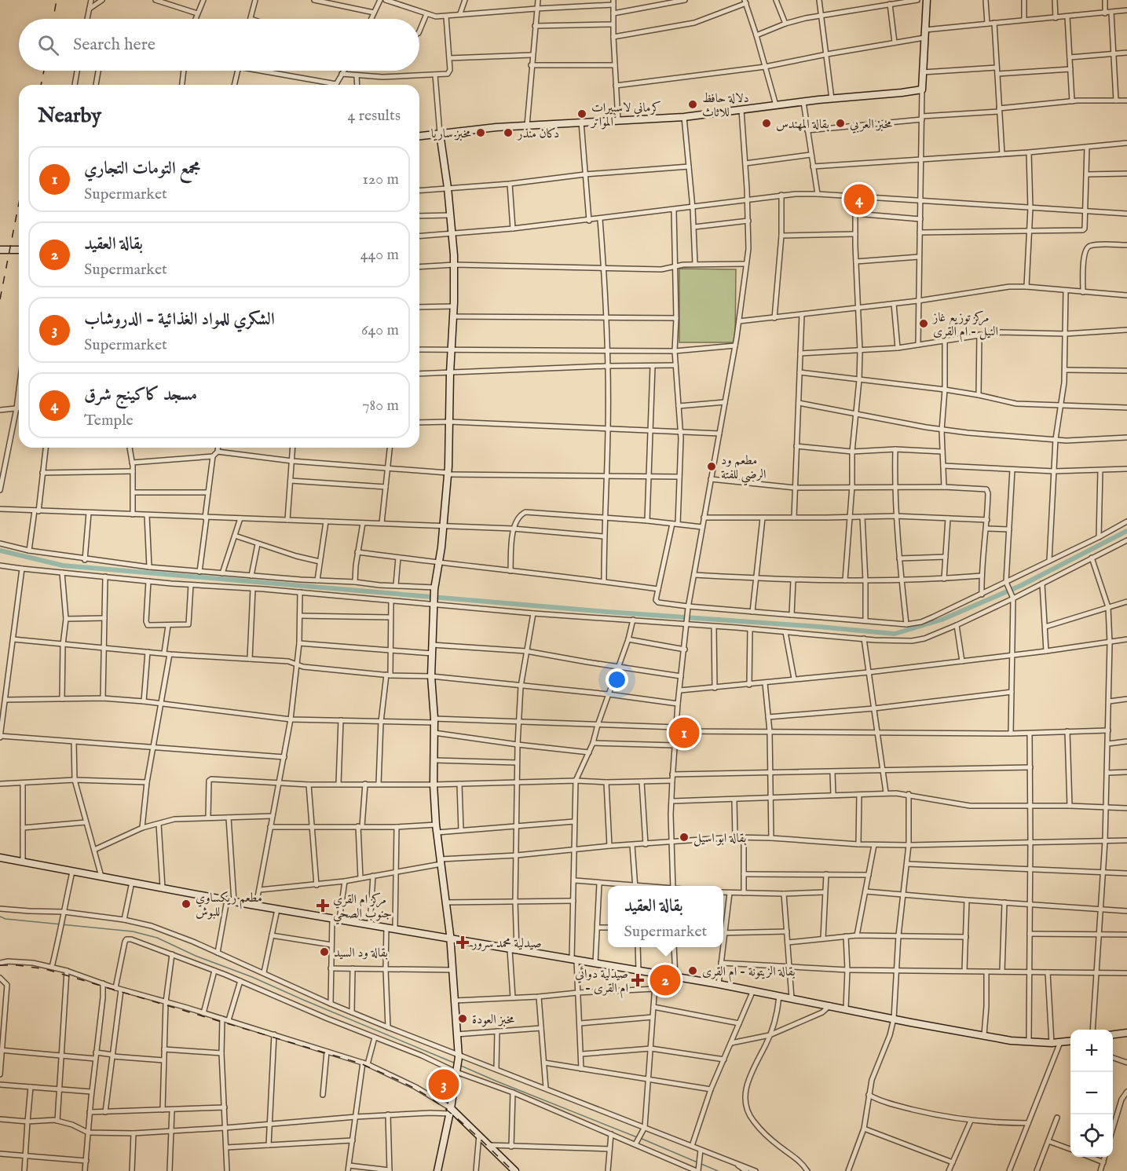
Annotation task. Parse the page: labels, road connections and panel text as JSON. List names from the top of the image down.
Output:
{
  "places": {
    "other": [
      "دلالة حافظ للاثاث",
      "كرماني لاسبيرات المواتر",
      "بقالة المهندس",
      "مخبز العربي",
      "مخبز ساريا",
      "دكان منذر",
      "مركز توزيع غاز النيل - ام القرى",
      "مطعم ود الرضي للفتة",
      "بقالة ابو اسيل",
      "مطعم ريكساوي للبوش",
      "بقالة ود السيد",
      "بقالة الزيتونة - ام القرى",
      "مخبز العودة"
    ],
    "health": ["مركز ام القري جنوب الصحي", "صيدلية محمد سرور", "صيدلية دوائي - ام القرى"]
  },
  "page": {
    "search": "Search here",
    "heading": ["Nearby", "4 results"],
    "list": [
      {
        "mark": "1",
        "name": "مجمع التومات التجاري",
        "note": "Supermarket",
        "value": "120 m"
      },
      {
        "mark": "2",
        "name": "بقالة العقيد",
        "note": "Supermarket",
        "value": "440 m"
      },
      {
        "mark": "3",
        "name": "الشكري للمواد الغذائية - الدروشاب",
        "note": "Supermarket",
        "value": "640 m"
      },
      {
        "mark": "4",
        "name": "مسجد كاكينج شرق",
        "note": "Temple",
        "value": "780 m"
      }
    ],
    "pins": [
      "4",
      "1",
      "2",
      "3"
    ],
    "popup": ["بقالة العقيد", "Supermarket"],
    "map_buttons": ["+", "−"]
  }
}
